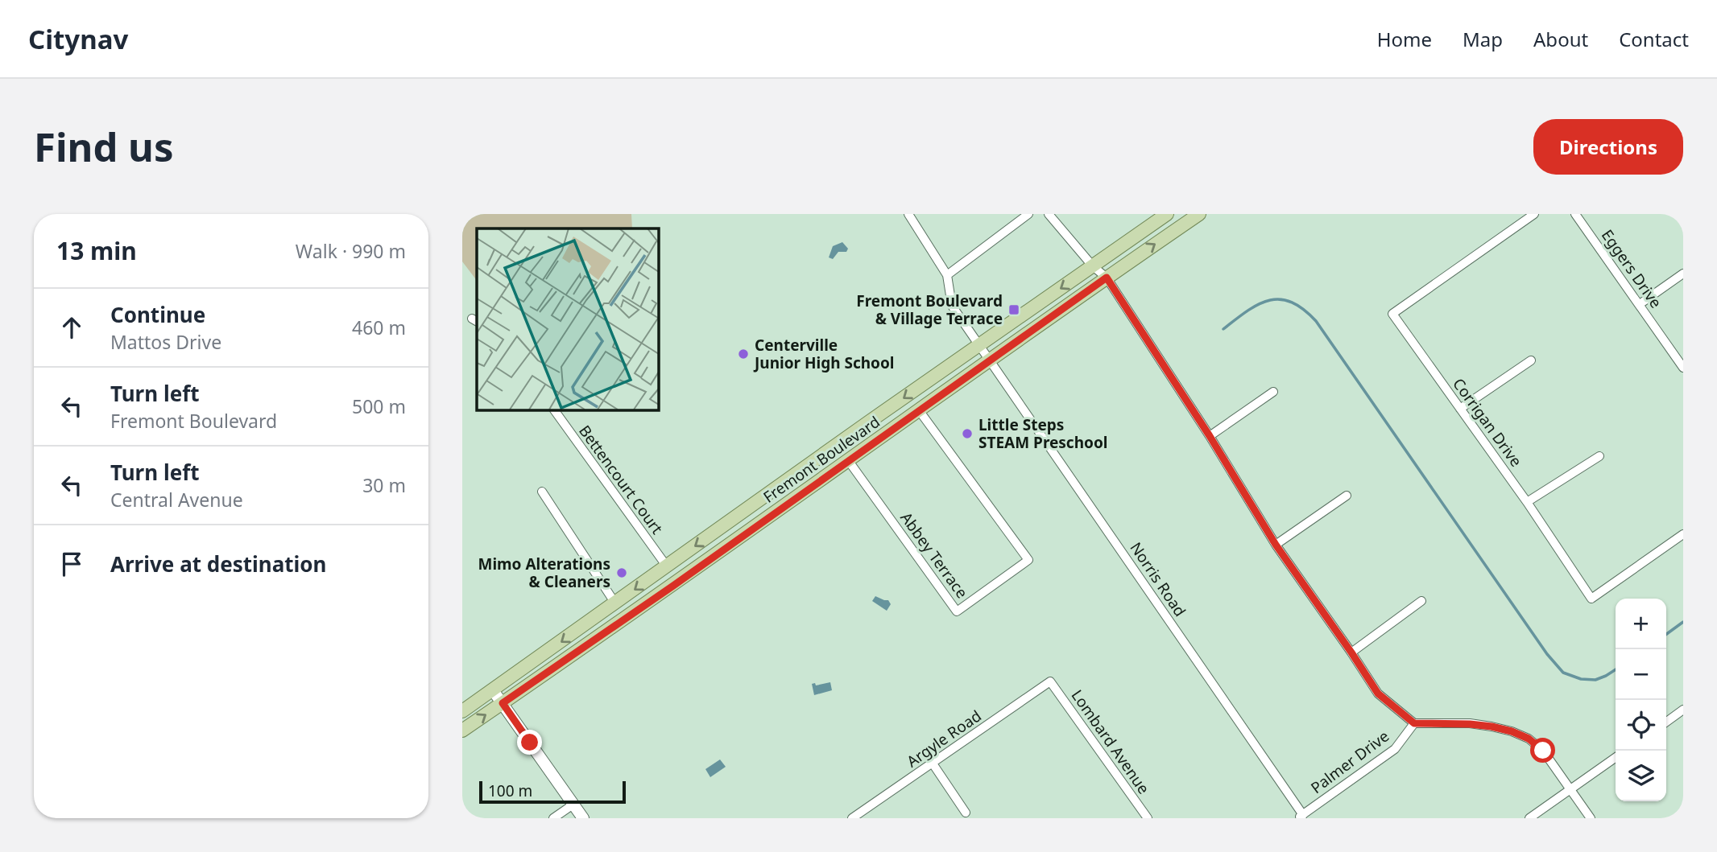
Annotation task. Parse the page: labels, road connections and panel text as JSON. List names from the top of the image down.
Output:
{
  "streets": {
    "main road": ["Fremont Boulevard"],
    "street": [
      "Eggers Drive",
      "Corrigan Drive",
      "Bettencourt Court",
      "Abbey Terrace",
      "Norris Road",
      "Argyle Road",
      "Lombard Avenue",
      "Palmer Drive"
    ]
  },
  "crossings": [
    ["Fremont Boulevard", "Bettencourt Court"],
    ["Fremont Boulevard", "Abbey Terrace"],
    ["Fremont Boulevard", "Norris Road"],
    ["Norris Road", "Palmer Drive"],
    ["Argyle Road", "Lombard Avenue"]
  ],
  "places": {
    "transit": ["Fremont Boulevard & Village Terrace"],
    "other": ["Centerville Junior High School", "Little Steps STEAM Preschool", "Mimo Alterations & Cleaners"]
  },
  "scale_bar": "100 m",
  "page": {
    "header": "Citynav",
    "nav": [
      "Home",
      "Map",
      "About",
      "Contact"
    ],
    "buttons": "Directions",
    "title": "Find us",
    "heading": ["13 min", "Walk · 990 m"],
    "list": [
      ["Continue", "Mattos Drive", "460 m"],
      ["Turn left", "Fremont Boulevard", "500 m"],
      ["Turn left", "Central Avenue", "30 m"],
      "Arrive at destination"
    ],
    "map_buttons": ["+", "−"],
    "scale": "100 m"
  }
}
